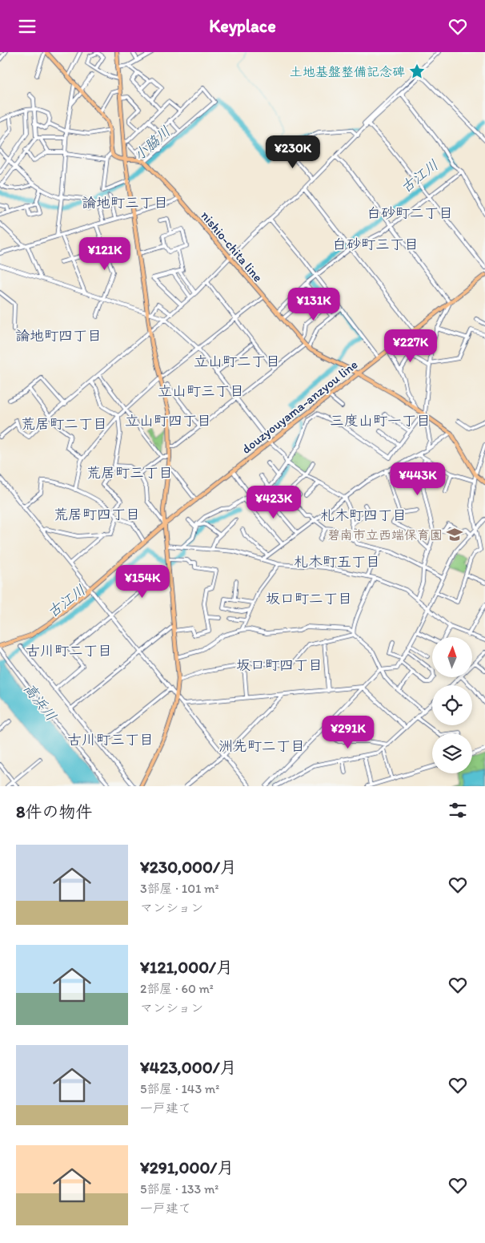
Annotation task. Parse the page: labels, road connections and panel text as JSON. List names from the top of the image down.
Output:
{
  "streets": {
    "main road": ["nishio-chita line", "douzyouyama-anzyou line"]
  },
  "crossings": [
    ["nishio-chita line", "douzyouyama-anzyou line"]
  ],
  "districts": [
    "論地町三丁目",
    "白砂町二丁目",
    "白砂町三丁目",
    "論地町四丁目",
    "立山町二丁目",
    "立山町三丁目",
    "立山町四丁目",
    "三度山町一丁目",
    "荒居町二丁目",
    "荒居町三丁目",
    "荒居町四丁目",
    "札木町四丁目",
    "札木町五丁目",
    "坂口町二丁目",
    "古川町二丁目",
    "坂口町四丁目",
    "古川町三丁目",
    "洲先町二丁目"
  ],
  "water": ["小脇川", "古江川", "高浜川"],
  "places": {
    "place": ["土地基盤整備記念碑"],
    "school or university": ["碧南市立西端保育園"]
  },
  "north": "top",
  "page": {
    "header": "Keyplace",
    "price": [
      "¥230K",
      "¥121K",
      "¥131K",
      "¥227K",
      "¥443K",
      "¥423K",
      "¥154K",
      "¥291K"
    ],
    "heading": "8件の物件",
    "list": [
      {
        "name": "¥230,000/月",
        "note": "3部屋 · 101 m² · マンション"
      },
      {
        "name": "¥121,000/月",
        "note": "2部屋 · 60 m² · マンション"
      },
      {
        "name": "¥423,000/月",
        "note": "5部屋 · 143 m² · 一戸建て"
      },
      {
        "name": "¥291,000/月",
        "note": "5部屋 · 133 m² · 一戸建て"
      }
    ]
  }
}
